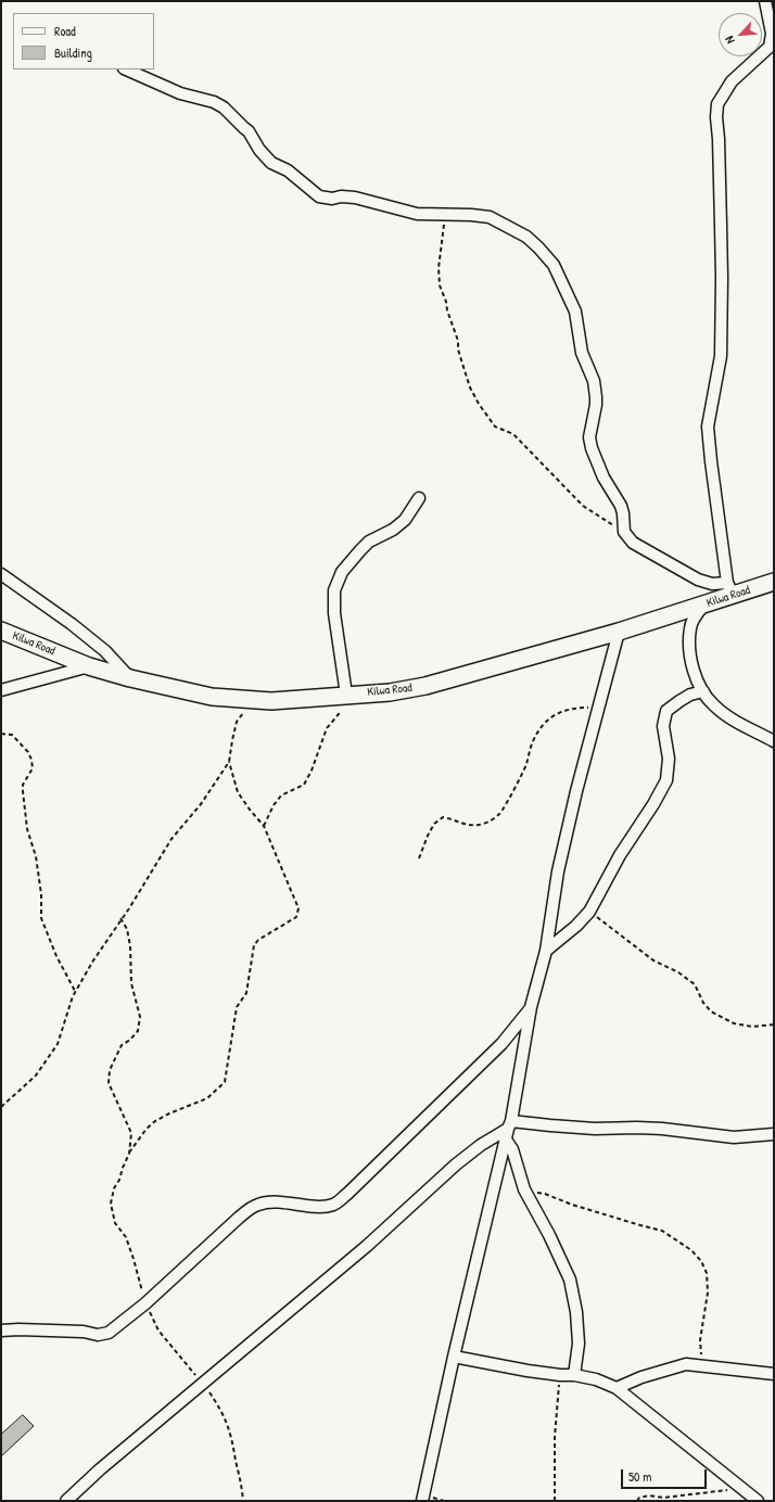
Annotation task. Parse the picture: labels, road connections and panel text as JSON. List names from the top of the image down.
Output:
{
  "streets": {
    "highway": ["Kilwa Road"]
  },
  "legend": ["Road", "Building"],
  "scale_bar": "50 m",
  "north": "bottom left"
}
